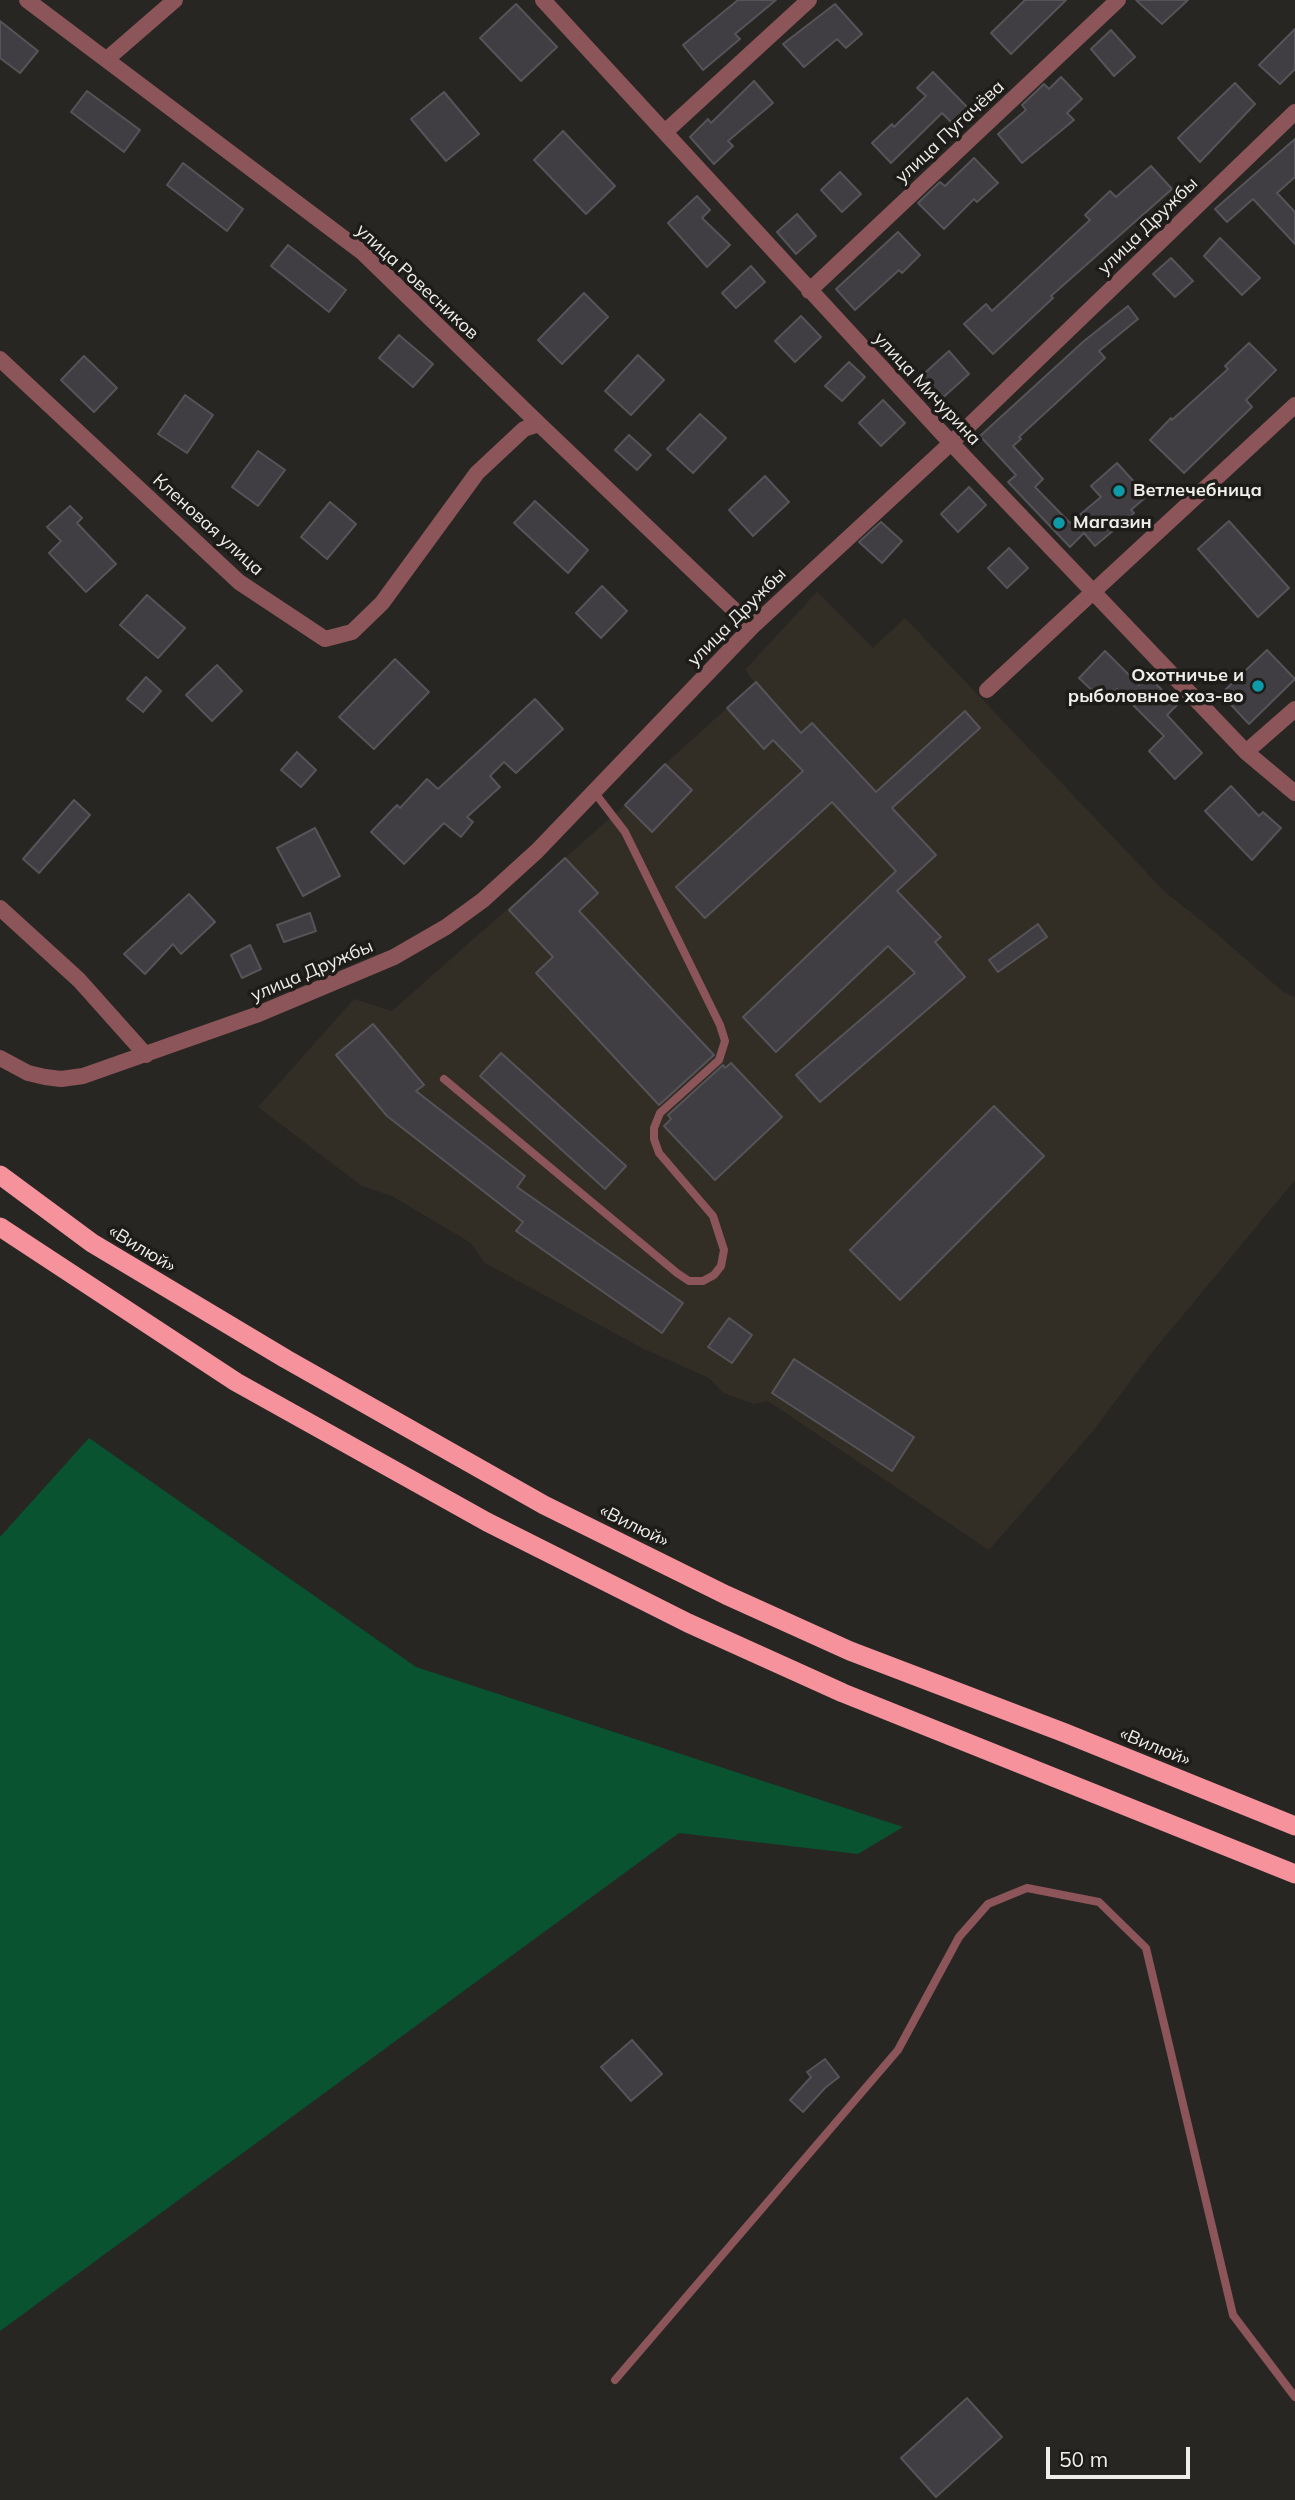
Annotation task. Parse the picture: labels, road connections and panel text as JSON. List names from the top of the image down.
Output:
{
  "streets": {
    "highway": ["«Вилюй»"],
    "street": [
      "улица Пугачёва",
      "улица Дружбы",
      "улица Ровесников",
      "улица Мичурина",
      "Кленовая улица"
    ]
  },
  "crossings": [
    ["улица Пугачёва", "улица Мичурина"],
    ["улица Дружбы", "улица Ровесников"],
    ["улица Дружбы", "улица Мичурина"],
    ["улица Ровесников", "Кленовая улица"]
  ],
  "places": ["Ветлечебница", "Магазин", "Охотничье и рыболовное хоз-во"],
  "scale_bar": "50 m"
}
